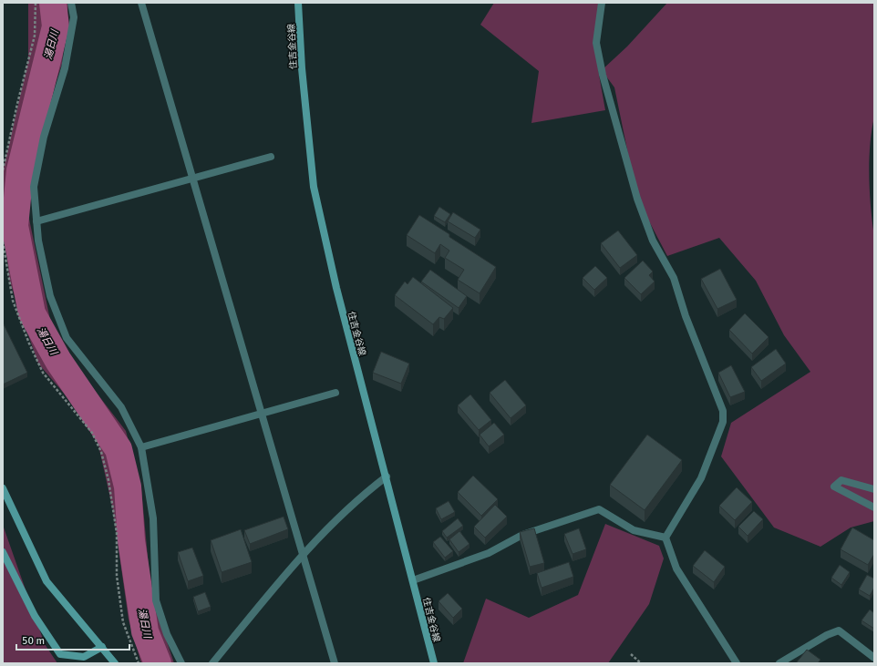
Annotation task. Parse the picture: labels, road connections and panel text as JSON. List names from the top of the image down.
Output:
{
  "streets": {
    "main road": ["住吉金谷線"]
  },
  "water": ["湯日川"],
  "scale_bar": "50 m"
}
